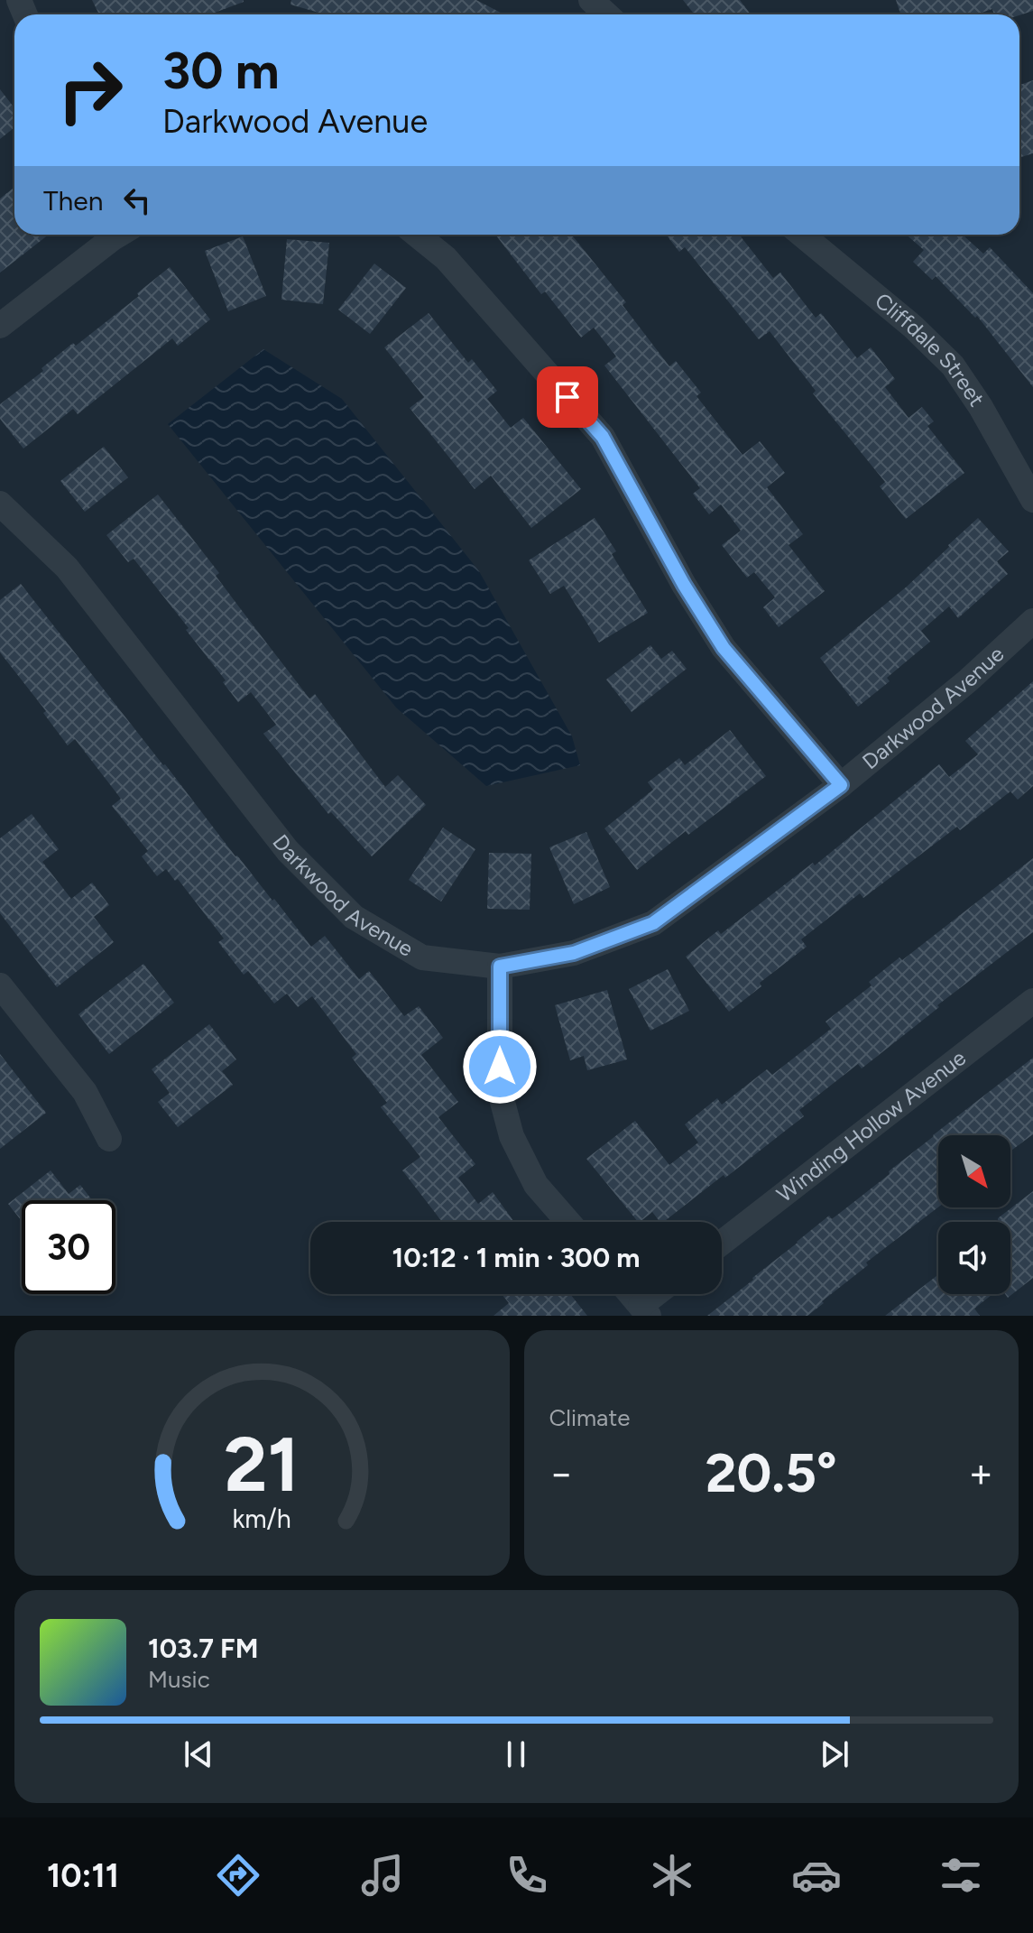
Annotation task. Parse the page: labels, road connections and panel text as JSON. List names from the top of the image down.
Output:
{
  "streets": {
    "street": ["Cliffdale Street", "Darkwood Avenue", "Winding Hollow Avenue"]
  },
  "north": "bottom right",
  "page": {
    "turn": ["30 m", "Darkwood Avenue"],
    "then": "Then",
    "limit": "30",
    "trip": "10:12 · 1 min · 300 m",
    "tile": "Climate",
    "heat": ["−", "20.5°", "+"],
    "song": ["103.7 FM", "Music"],
    "tabs": "10:11",
    "gauge": ["21", "km/h"]
  }
}
